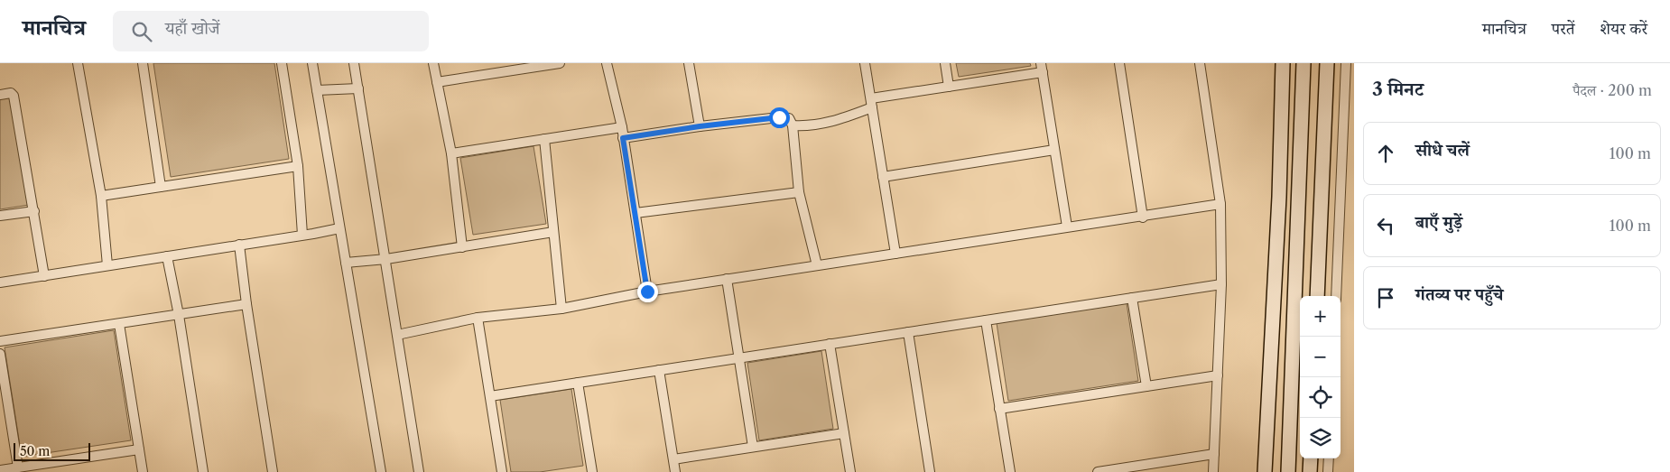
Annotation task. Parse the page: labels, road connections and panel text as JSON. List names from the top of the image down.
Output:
{
  "scale_bar": "50 m",
  "page": {
    "header": "मानचित्र",
    "search": "यहाँ खोजें",
    "nav": ["मानचित्र", "परतें", "शेयर करें"],
    "heading": ["3 मिनट", "पैदल · 200 m"],
    "list": [
      ["सीधे चलें", "100 m"],
      ["बाएँ मुड़ें", "100 m"],
      "गंतव्य पर पहुँचे"
    ],
    "map_buttons": ["+", "−"],
    "scale": "50 m"
  }
}
